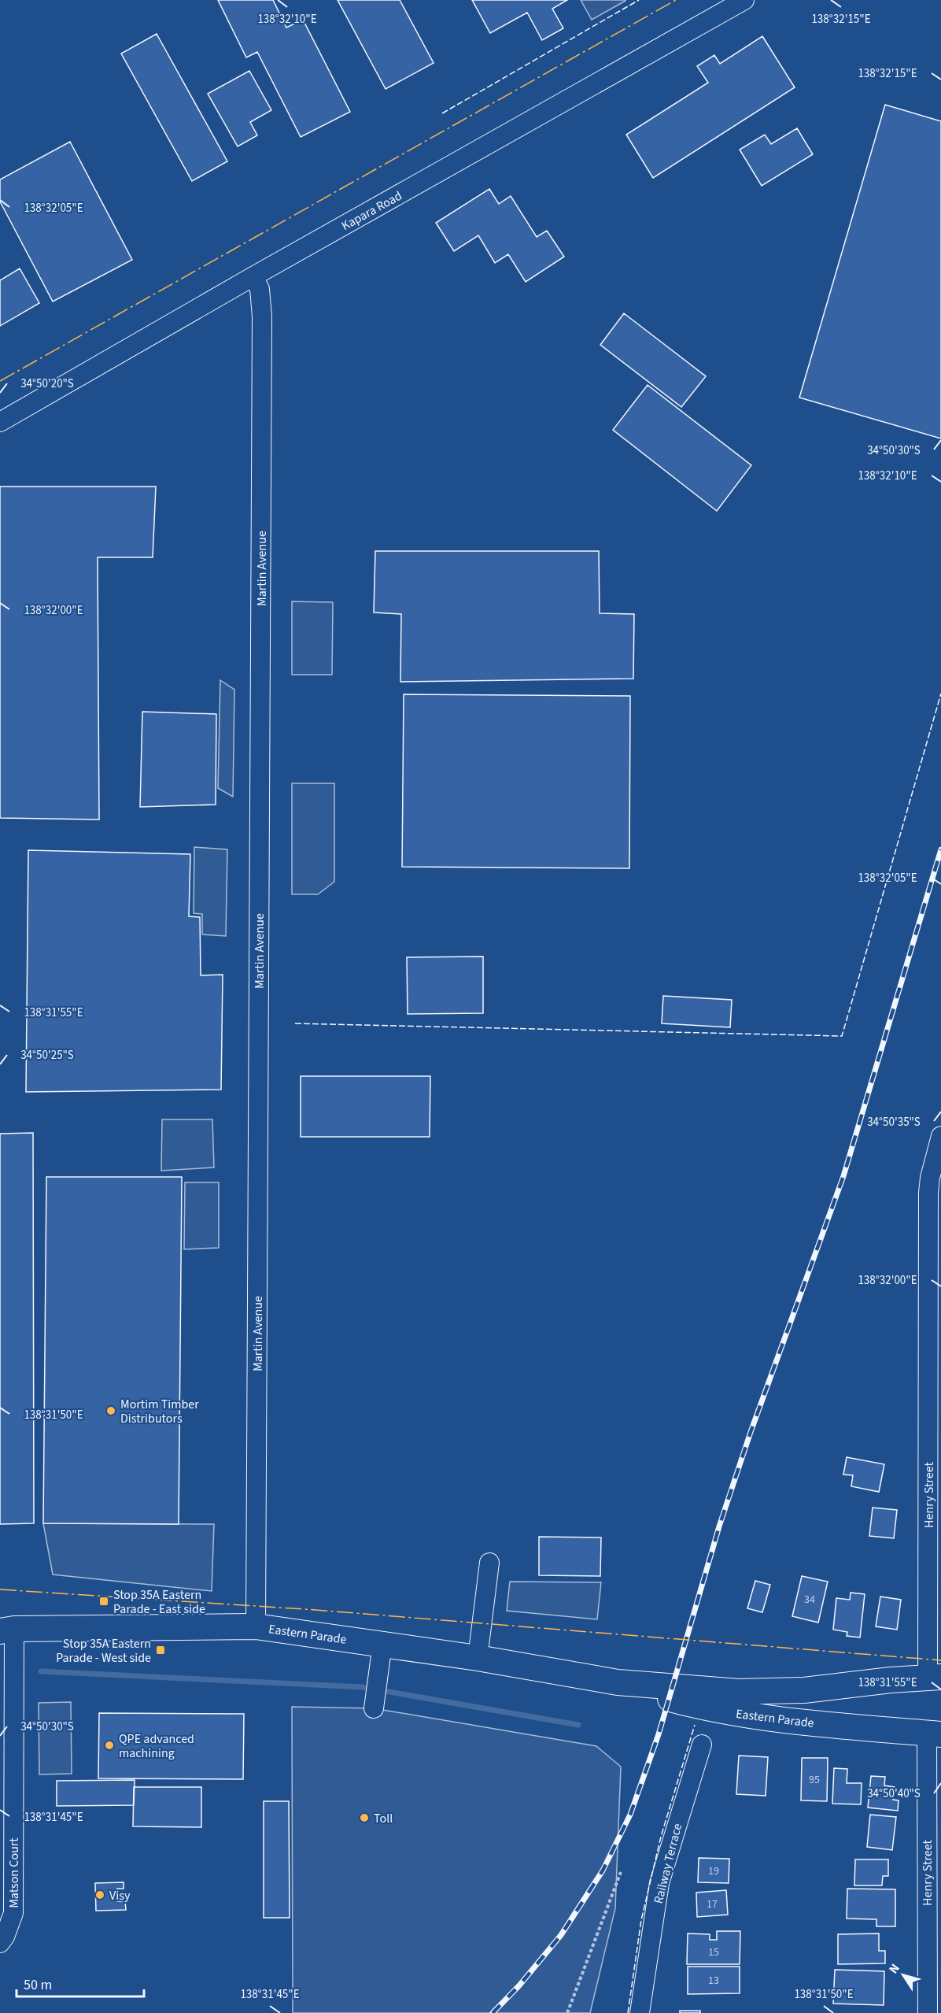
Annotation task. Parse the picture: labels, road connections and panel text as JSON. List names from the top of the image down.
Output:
{
  "streets": {
    "main road": ["Eastern Parade"],
    "street": [
      "Kapara Road",
      "Martin Avenue",
      "Henry Street",
      "Railway Terrace",
      "Matson Court"
    ]
  },
  "crossings": [
    ["Kapara Road", "Martin Avenue"],
    ["Martin Avenue", "Eastern Parade"],
    ["Henry Street", "Eastern Parade"],
    ["Eastern Parade", "Matson Court"]
  ],
  "places": {
    "other": [
      "Mortim Timber Distributors",
      "QPE advanced machining",
      "Toll",
      "Visy"
    ],
    "transit": ["Stop 35A Eastern Parade - East side", "Stop 35A Eastern Parade - West side"]
  },
  "house_numbers": [
    "34",
    "95",
    "19",
    "17",
    "15",
    "13"
  ],
  "scale_bar": "50 m",
  "north": "top left",
  "coordinates": [
    "138°32'10\"E",
    "138°32'15\"E",
    "138°32'05\"E",
    "34°50'20\"S",
    "34°50'30\"S",
    "138°32'00\"E",
    "138°31'55\"E",
    "34°50'25\"S",
    "34°50'35\"S",
    "138°31'50\"E",
    "34°50'40\"S",
    "138°31'45\"E"
  ]
}
